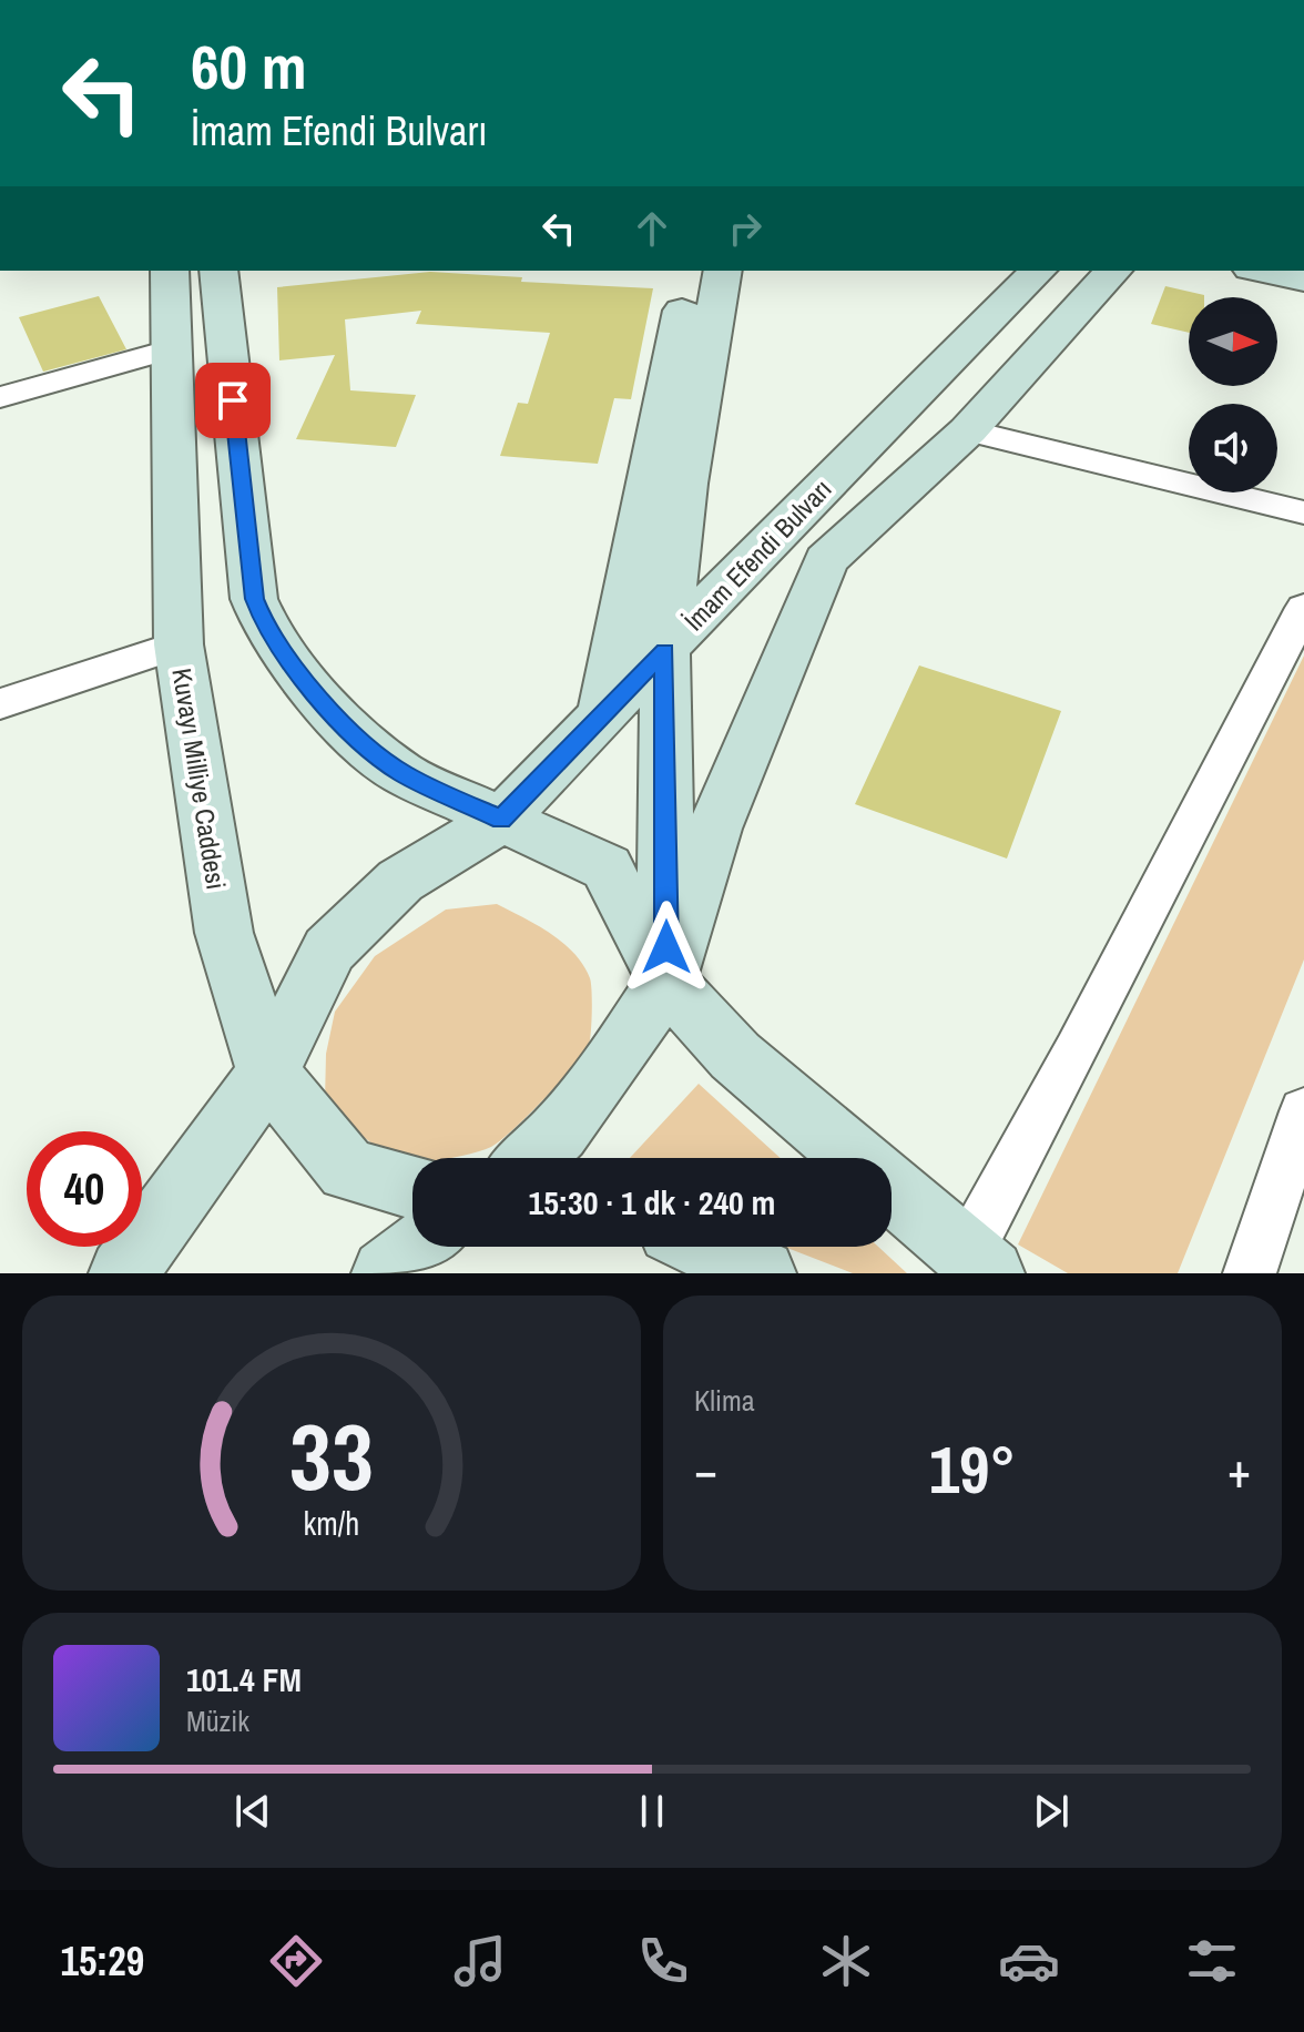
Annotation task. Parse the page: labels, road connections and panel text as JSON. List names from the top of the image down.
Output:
{
  "streets": {
    "main road": ["İmam Efendi Bulvarı", "Kuvayı Milliye Caddesi"]
  },
  "crossings": [
    ["İmam Efendi Bulvarı", "Kuvayı Milliye Caddesi"]
  ],
  "north": "right",
  "page": {
    "turn": ["60 m", "İmam Efendi Bulvarı"],
    "limit": "40",
    "trip": "15:30 · 1 dk · 240 m",
    "tile": "Klima",
    "heat": ["−", "19°", "+"],
    "song": ["101.4 FM", "Müzik"],
    "tabs": "15:29",
    "gauge": ["33", "km/h"]
  }
}
